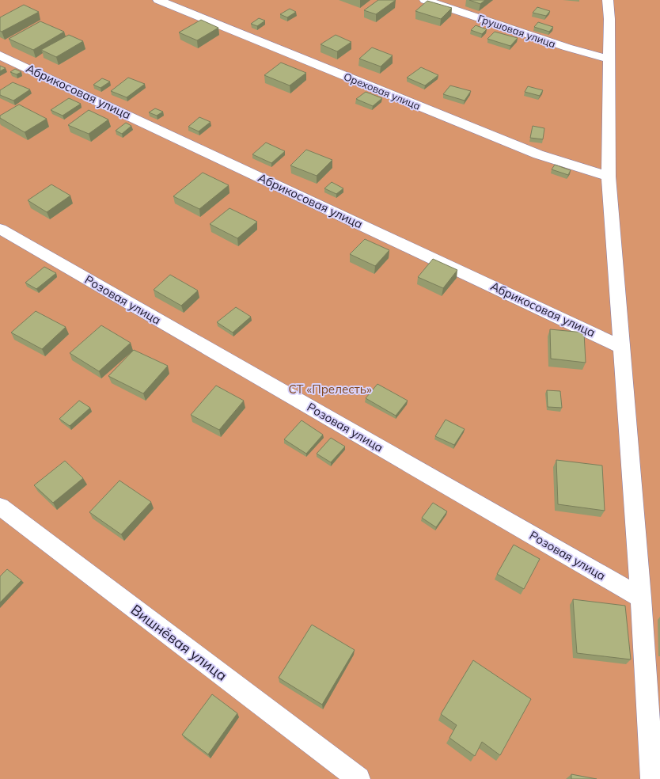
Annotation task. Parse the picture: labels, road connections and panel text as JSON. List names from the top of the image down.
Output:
{
  "streets": {
    "street": [
      "Грушовая улица",
      "Ореховая улица",
      "Абрикосовая улица",
      "Розовая улица",
      "Вишнёвая улица"
    ]
  },
  "parks": ["СТ «Прелесть»"]
}
